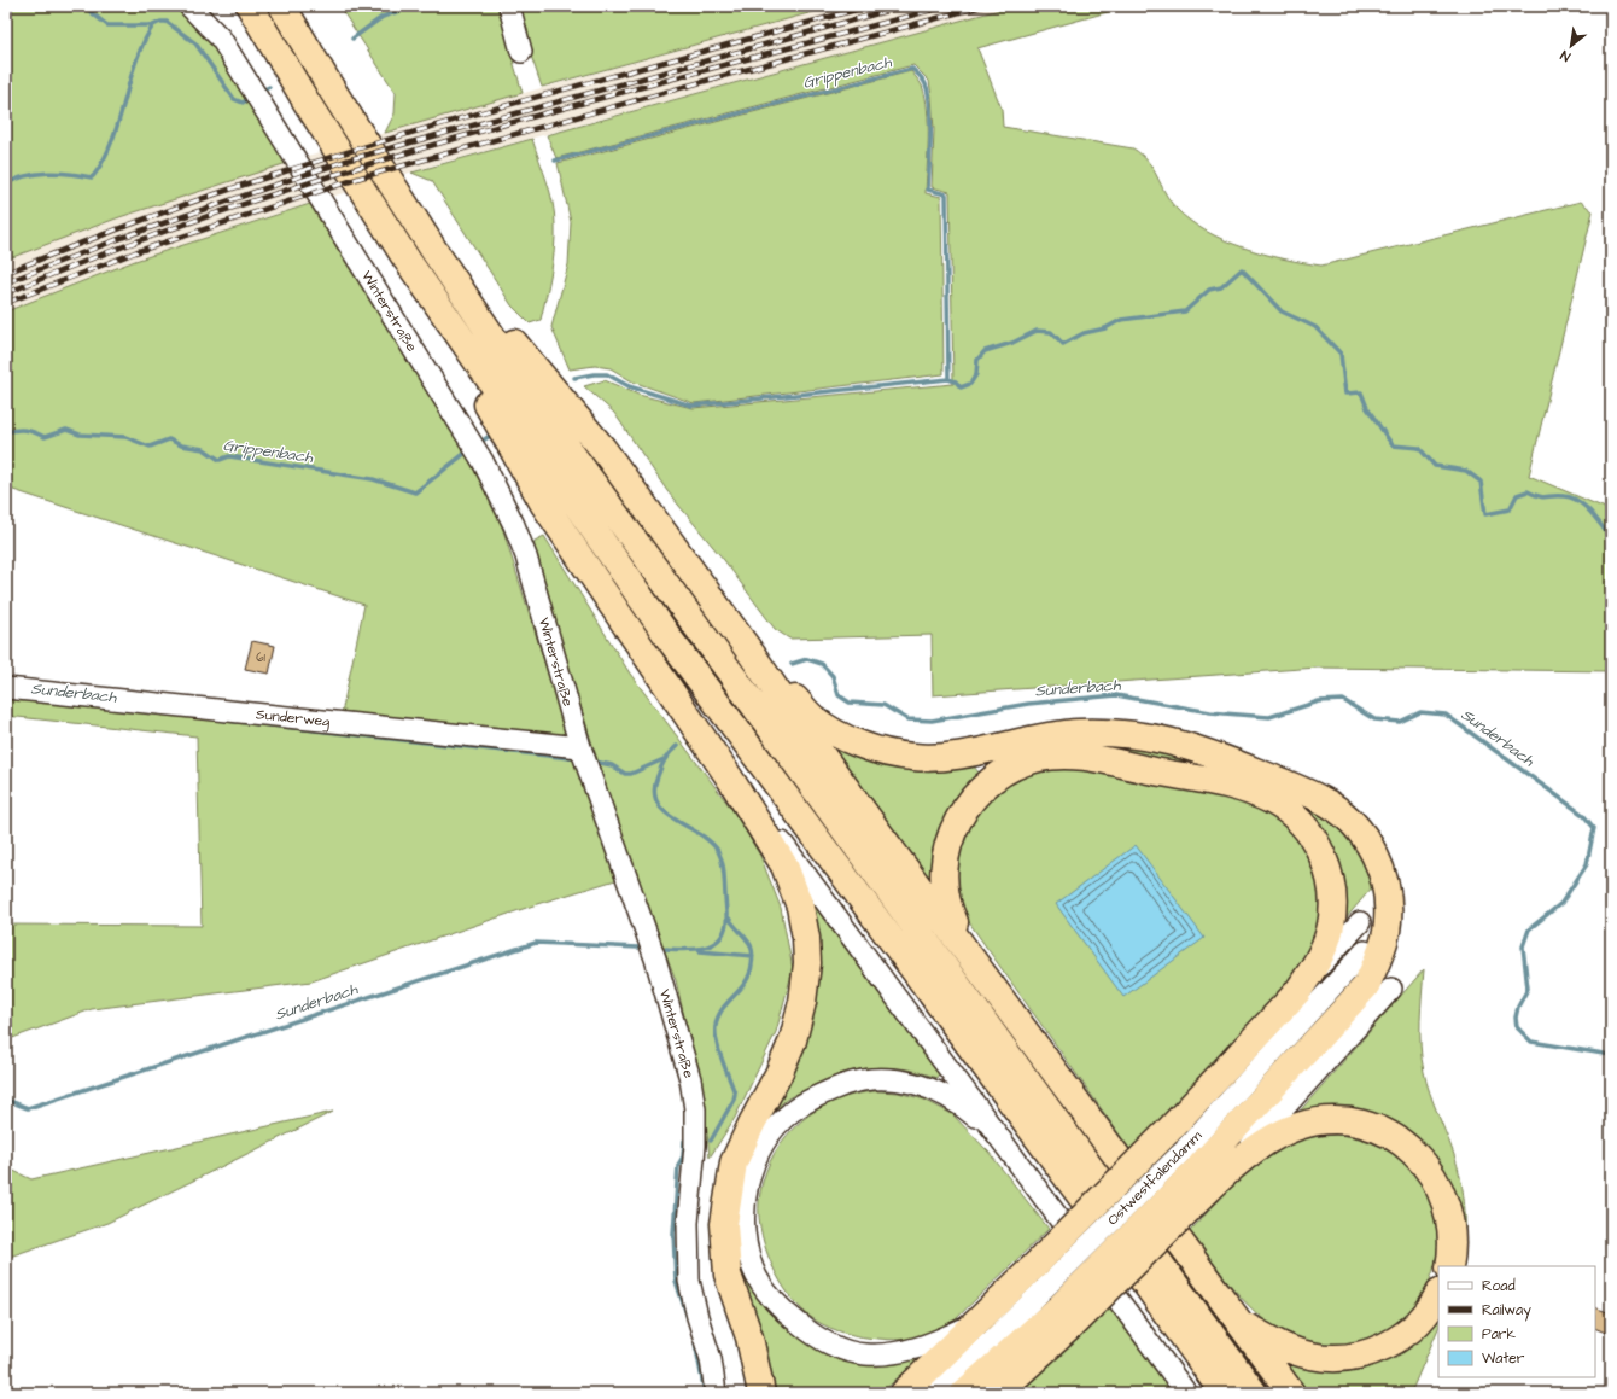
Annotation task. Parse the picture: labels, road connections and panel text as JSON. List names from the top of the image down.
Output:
{
  "streets": {
    "highway": ["Ostwestfalendamm"],
    "street": ["Winterstraße", "Sunderweg"]
  },
  "crossings": [
    ["Winterstraße", "Sunderweg"]
  ],
  "water": ["Grippenbach", "Sunderbach"],
  "house_numbers": ["61"],
  "legend": [
    "Road",
    "Railway",
    "Park",
    "Water"
  ],
  "north": "bottom left"
}
